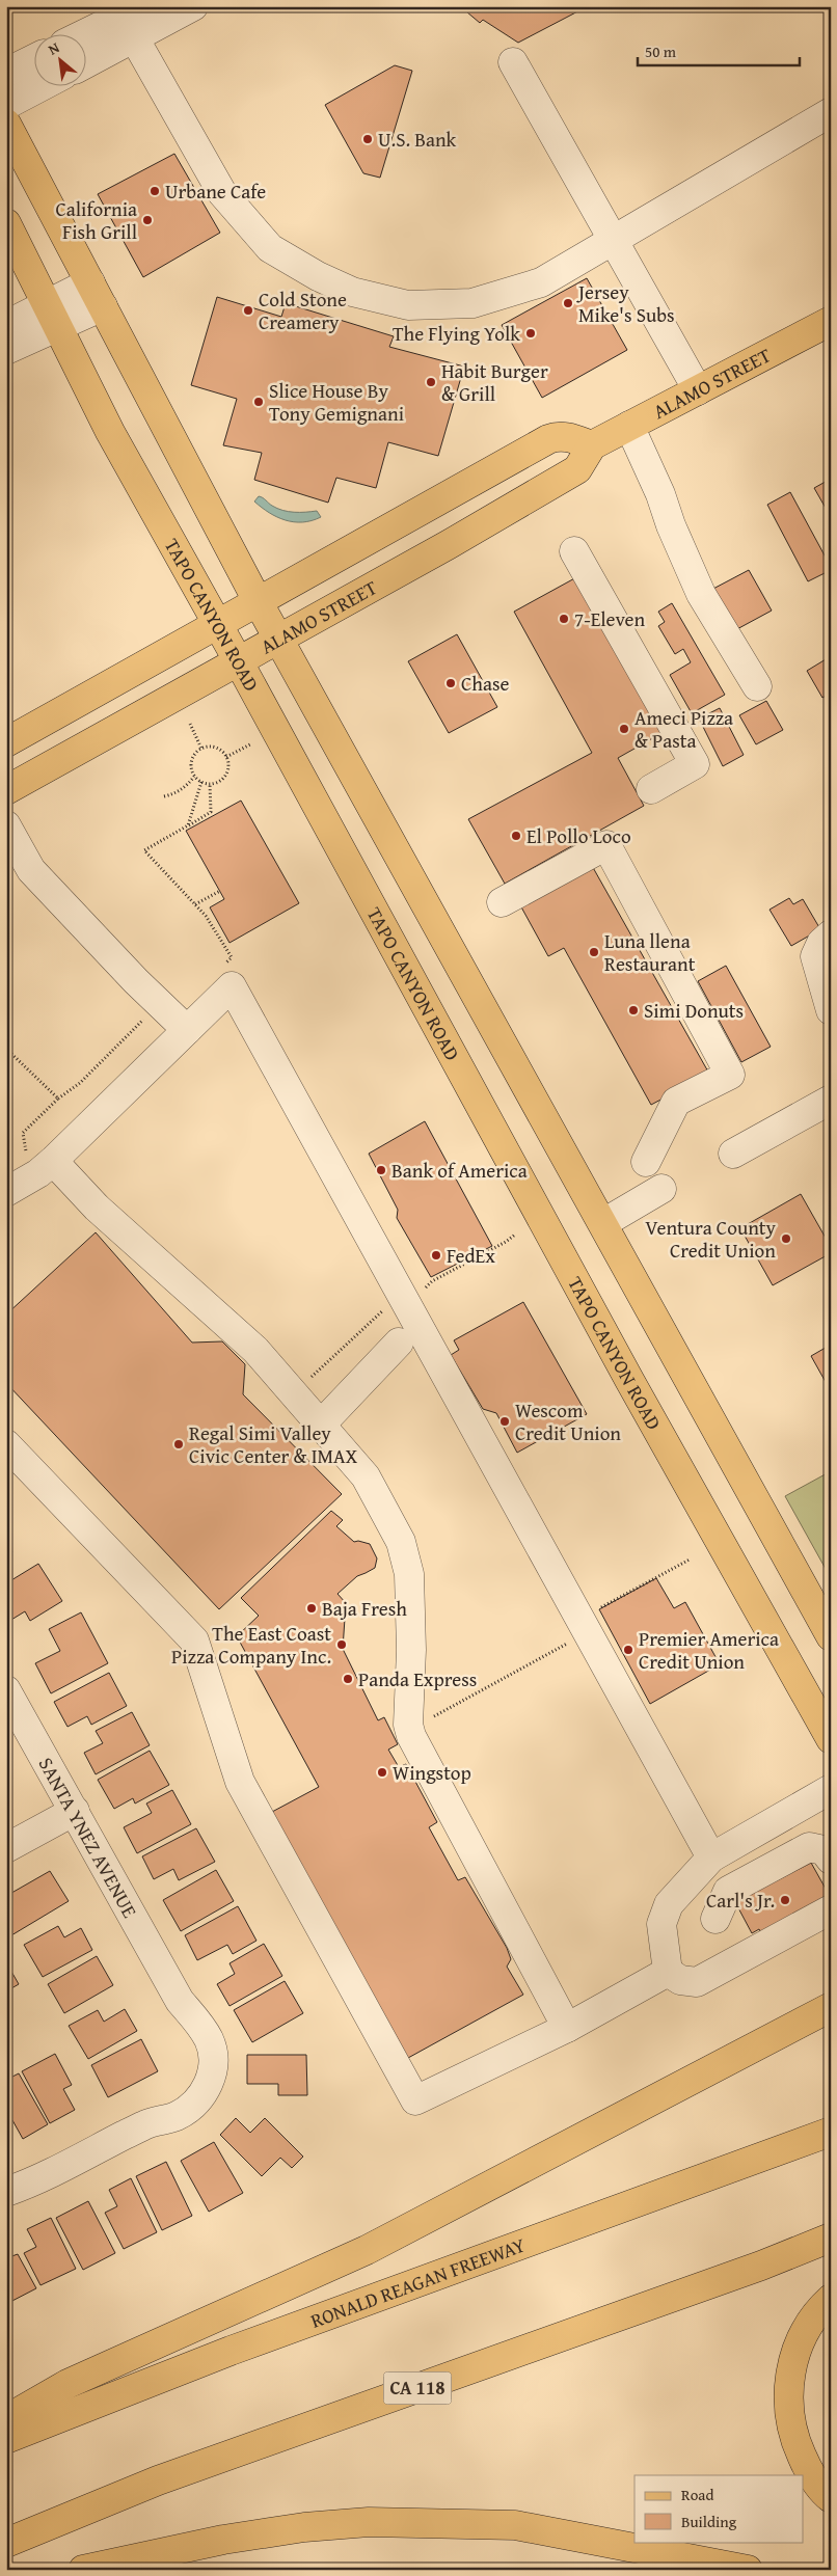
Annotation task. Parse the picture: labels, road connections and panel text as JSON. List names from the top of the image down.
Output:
{
  "streets": {
    "main road": [
      "ALAMO STREET",
      "TAPO CANYON ROAD",
      "RONALD REAGAN FREEWAY",
      "CA 118"
    ],
    "street": ["SANTA YNEZ AVENUE"]
  },
  "crossings": [
    ["ALAMO STREET", "TAPO CANYON ROAD"]
  ],
  "places": [
    "U.S. Bank",
    "Urbane Cafe",
    "California Fish Grill",
    "Jersey Mike's Subs",
    "Cold Stone Creamery",
    "The Flying Yolk",
    "Habit Burger & Grill",
    "Slice House By Tony Gemignani",
    "7-Eleven",
    "Chase",
    "Ameci Pizza & Pasta",
    "El Pollo Loco",
    "Luna llena Restaurant",
    "Simi Donuts",
    "Bank of America",
    "Ventura County Credit Union",
    "FedEx",
    "Wescom Credit Union",
    "Regal Simi Valley Civic Center & IMAX",
    "Baja Fresh",
    "The East Coast Pizza Company Inc.",
    "Premier America Credit Union",
    "Panda Express",
    "Wingstop",
    "Carl's Jr."
  ],
  "legend": ["Road", "Building"],
  "scale_bar": "50 m",
  "north": "top left"
}
